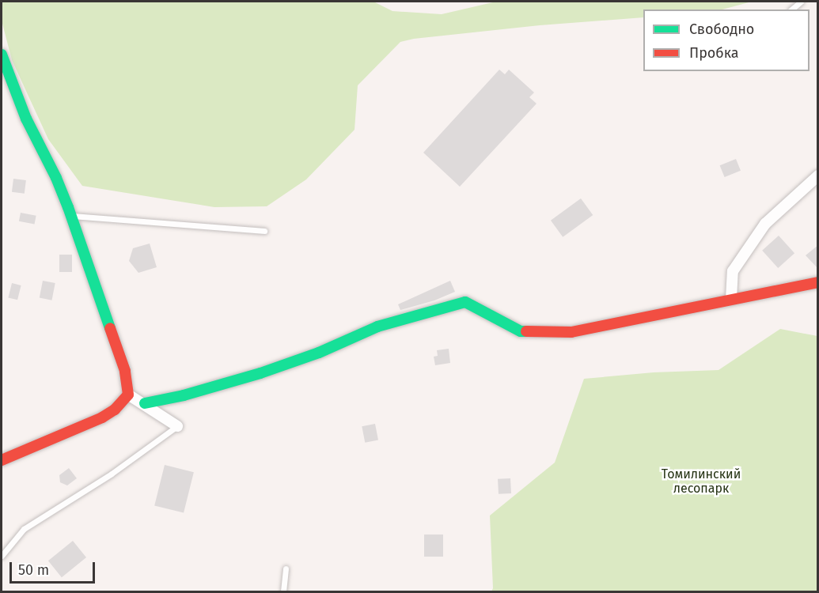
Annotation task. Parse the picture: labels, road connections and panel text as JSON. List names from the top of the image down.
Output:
{
  "parks": ["Томилинский лесопарк"],
  "legend": ["Свободно", "Пробка"],
  "scale_bar": "50 m"
}
